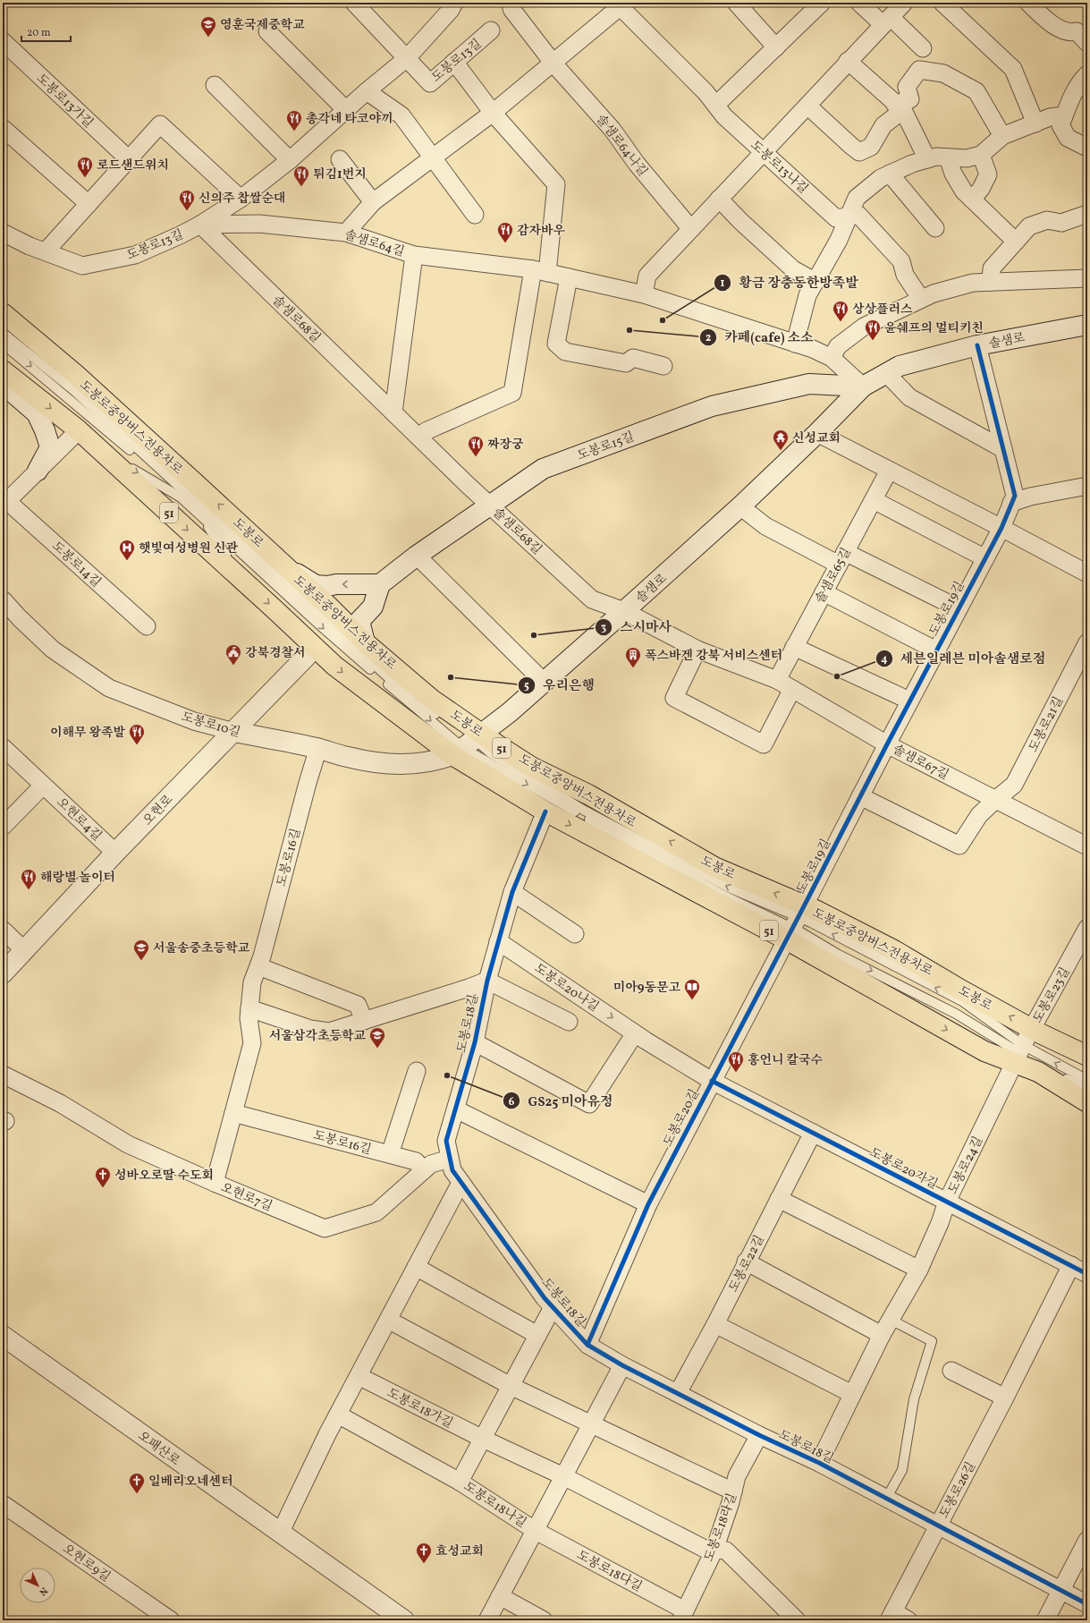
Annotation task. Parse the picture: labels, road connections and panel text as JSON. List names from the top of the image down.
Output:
{
  "streets": {
    "main road": [
      "솔샘로",
      "도봉로15길",
      "51",
      "도봉로",
      "도봉로10길",
      "오현로",
      "오패산로"
    ],
    "street": [
      "도봉로13길",
      "도봉로13가길",
      "솔샘로64나길",
      "도봉로13나길",
      "솔샘로64길",
      "솔샘로68길",
      "도봉로14길",
      "솔샘로65길",
      "도봉로19길",
      "도봉로21길",
      "솔샘로67길",
      "오현로4길",
      "도봉로16길",
      "도봉로20나길",
      "도봉로23길",
      "도봉로18길",
      "도봉로20길",
      "도봉로24길",
      "도봉로20가길",
      "오현로7길",
      "도봉로22길",
      "도봉로18가길",
      "도봉로26길",
      "도봉로18나길",
      "도봉로18라길",
      "오현로9길",
      "도봉로18다길"
    ],
    "lane": ["도봉로중앙버스전용차로"]
  },
  "crossings": [
    ["도봉로13길", "솔샘로64길"],
    ["도봉로13길", "솔샘로68길"],
    ["솔샘로64길", "솔샘로68길"],
    ["솔샘로64길", "솔샘로"],
    ["솔샘로64길", "도봉로15길"],
    ["솔샘로68길", "솔샘로"],
    ["솔샘로68길", "도봉로15길"],
    ["솔샘로68길", "솔샘로67길"],
    ["솔샘로", "도봉로15길"],
    ["솔샘로", "도봉로"],
    ["솔샘로", "도봉로19길"],
    ["솔샘로", "도봉로10길"],
    ["솔샘로", "솔샘로67길"],
    ["도봉로중앙버스전용차로", "도봉로"],
    ["도봉로", "도봉로14길"],
    ["도봉로", "도봉로19길"],
    ["도봉로", "도봉로10길"],
    ["도봉로", "오현로"],
    ["도봉로", "도봉로23길"],
    ["도봉로", "도봉로18길"],
    ["도봉로", "도봉로20길"],
    ["도봉로", "도봉로24길"],
    ["솔샘로65길", "도봉로19길"],
    ["솔샘로65길", "솔샘로67길"],
    ["도봉로19길", "솔샘로67길"],
    ["도봉로19길", "도봉로20길"],
    ["도봉로10길", "오현로"],
    ["도봉로10길", "도봉로16길"],
    ["도봉로21길", "솔샘로67길"],
    ["오현로", "오현로4길"],
    ["도봉로16길", "도봉로18길"],
    ["도봉로16길", "오현로7길"],
    ["도봉로20나길", "도봉로18길"],
    ["도봉로20나길", "도봉로20길"],
    ["도봉로20나길", "도봉로20가길"],
    ["도봉로23길", "도봉로24길"],
    ["도봉로18길", "도봉로20길"],
    ["도봉로18길", "도봉로24길"],
    ["도봉로18길", "오현로7길"],
    ["도봉로18길", "도봉로22길"],
    ["도봉로18길", "도봉로26길"],
    ["도봉로18길", "도봉로18나길"],
    ["도봉로18길", "도봉로18라길"],
    ["도봉로20길", "도봉로20가길"],
    ["도봉로24길", "도봉로20가길"],
    ["도봉로20가길", "도봉로22길"],
    ["도봉로20가길", "도봉로26길"],
    ["도봉로18가길", "도봉로18나길"],
    ["도봉로18나길", "도봉로18다길"],
    ["도봉로18라길", "도봉로18다길"]
  ],
  "places": {
    "school or university": ["영훈국제중학교", "서울송중초등학교", "서울삼각초등학교"],
    "restaurant": [
      "총각네 타코야끼",
      "로드샌드위치",
      "튀김1번지",
      "신의주 찹쌀순대",
      "감자바우",
      "상상플러스",
      "윤쉐프의 멀티키친",
      "짜장궁",
      "이해무 왕족발",
      "해랑별 놀이터",
      "홍언니 칼국수"
    ],
    "other": [
      "황금 장충동한방족발",
      "카페(cafe) 소소",
      "스시마사",
      "세븐일레븐 미아솔샘로점",
      "우리은행",
      "GS25 미아유정"
    ],
    "temple": ["신성교회"],
    "hospital": ["햇빛여성병원 신관"],
    "public building": ["강북경찰서"],
    "building": ["폭스바겐 강북 서비스센터"],
    "library": ["미아9동문고"],
    "church": ["성바오로딸 수도회", "일베리오네센터", "효성교회"]
  },
  "scale_bar": "20 m",
  "north": "bottom right"
}
